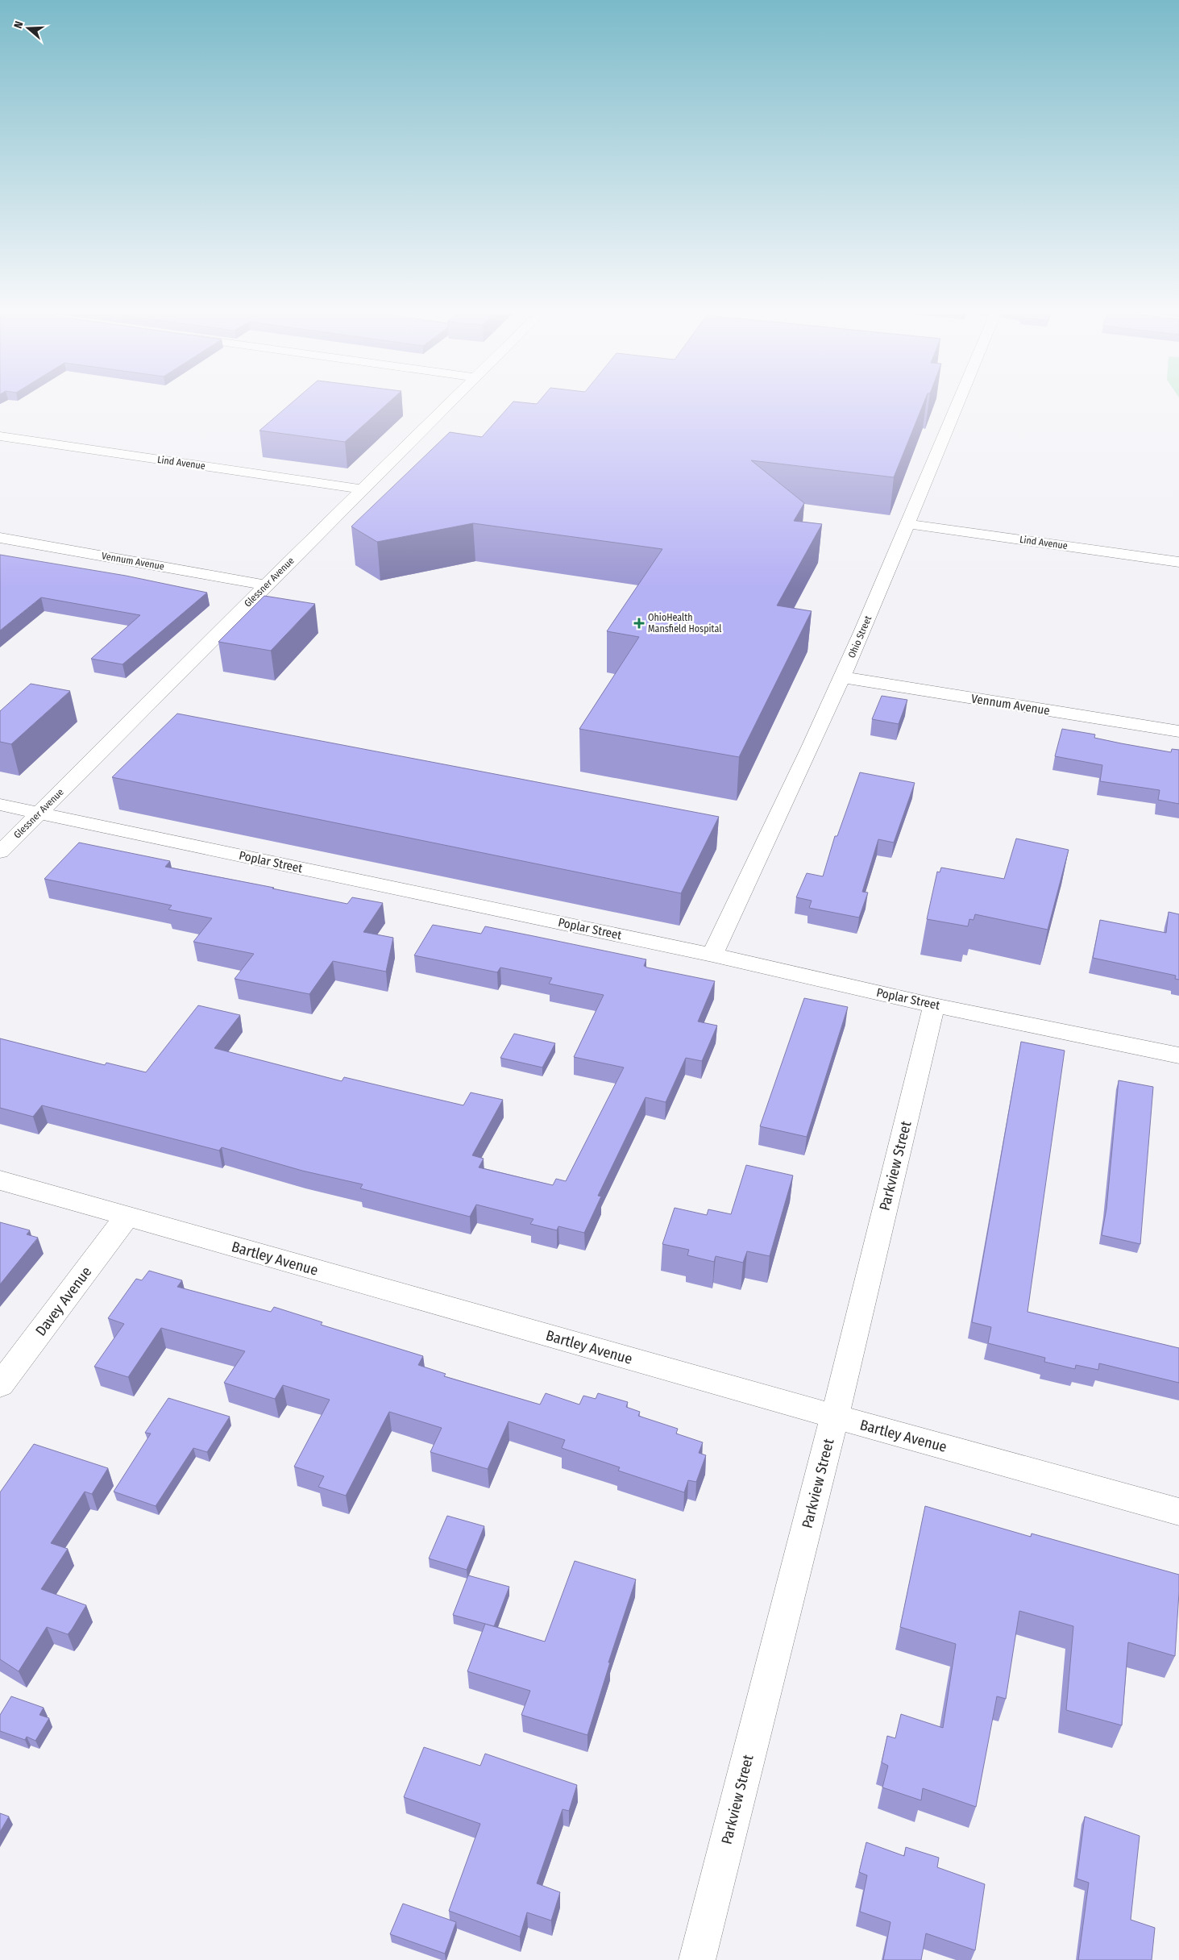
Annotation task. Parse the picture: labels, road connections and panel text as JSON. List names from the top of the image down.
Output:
{
  "streets": {
    "street": [
      "Lind Avenue",
      "Vennum Avenue",
      "Glessner Avenue",
      "Ohio Street",
      "Poplar Street",
      "Parkview Street",
      "Bartley Avenue",
      "Davey Avenue"
    ]
  },
  "crossings": [
    ["Lind Avenue", "Glessner Avenue"],
    ["Lind Avenue", "Ohio Street"],
    ["Vennum Avenue", "Glessner Avenue"],
    ["Vennum Avenue", "Ohio Street"],
    ["Glessner Avenue", "Poplar Street"],
    ["Ohio Street", "Poplar Street"],
    ["Poplar Street", "Parkview Street"],
    ["Parkview Street", "Bartley Avenue"],
    ["Bartley Avenue", "Davey Avenue"]
  ],
  "places": {
    "health": ["OhioHealth Mansfield Hospital"]
  },
  "north": "left"
}
